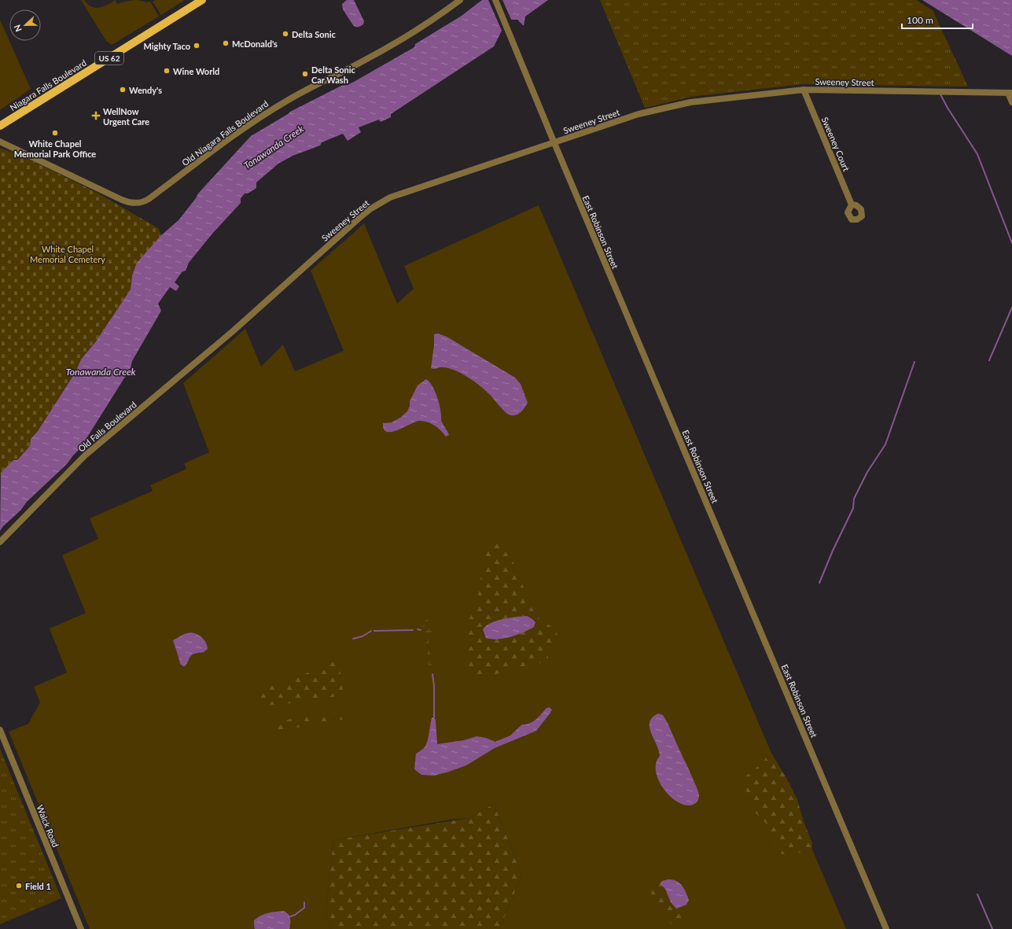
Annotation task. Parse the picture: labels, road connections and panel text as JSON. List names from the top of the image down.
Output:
{
  "streets": {
    "main road": ["US 62", "Niagara Falls Boulevard"],
    "street": [
      "Sweeney Street",
      "Old Niagara Falls Boulevard",
      "Sweeney Court",
      "East Robinson Street",
      "Old Falls Boulevard",
      "Walck Road"
    ]
  },
  "crossings": [
    ["Sweeney Street", "Sweeney Court"],
    ["Sweeney Street", "East Robinson Street"],
    ["Sweeney Street", "Old Falls Boulevard"]
  ],
  "water": ["Tonawanda Creek"],
  "parks": ["White Chapel Memorial Cemetery"],
  "places": {
    "other": [
      "Delta Sonic",
      "McDonald's",
      "Mighty Taco",
      "Wine World",
      "Delta Sonic Car Wash",
      "Wendy's",
      "White Chapel Memorial Park Office",
      "Field 1"
    ],
    "health": ["WellNow Urgent Care"]
  },
  "scale_bar": "100 m",
  "north": "left"
}
